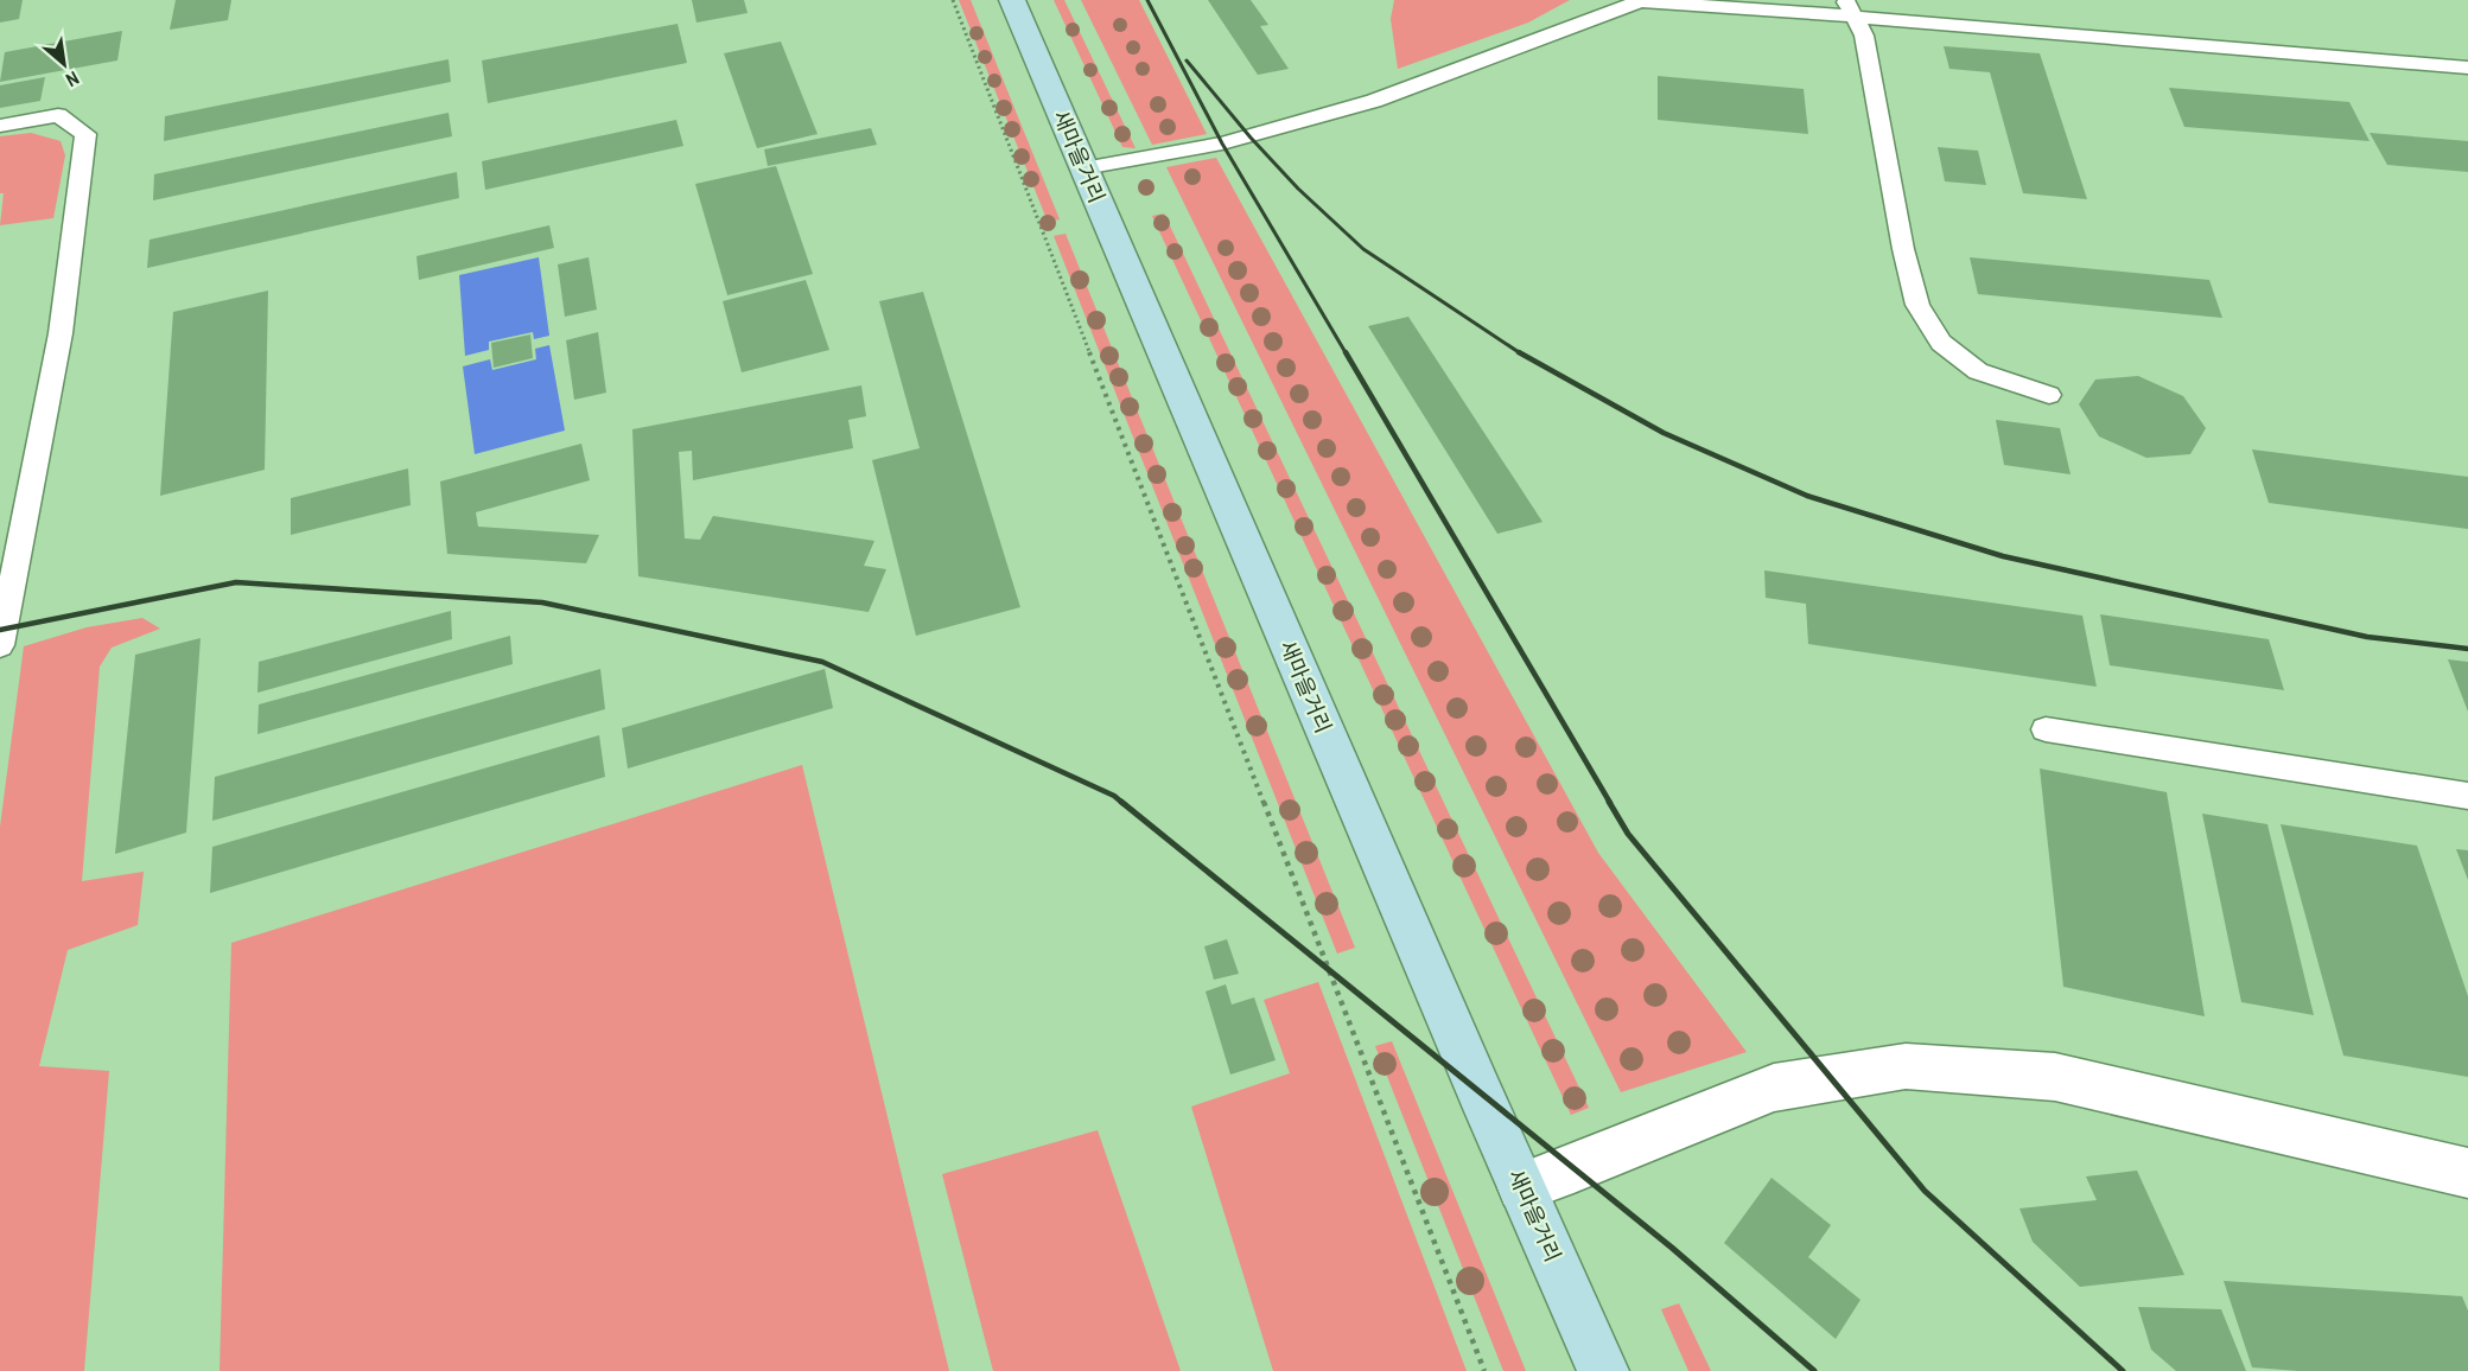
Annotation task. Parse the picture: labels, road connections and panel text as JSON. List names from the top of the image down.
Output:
{
  "streets": {
    "main road": ["새마을거리"]
  },
  "north": "bottom right"
}
